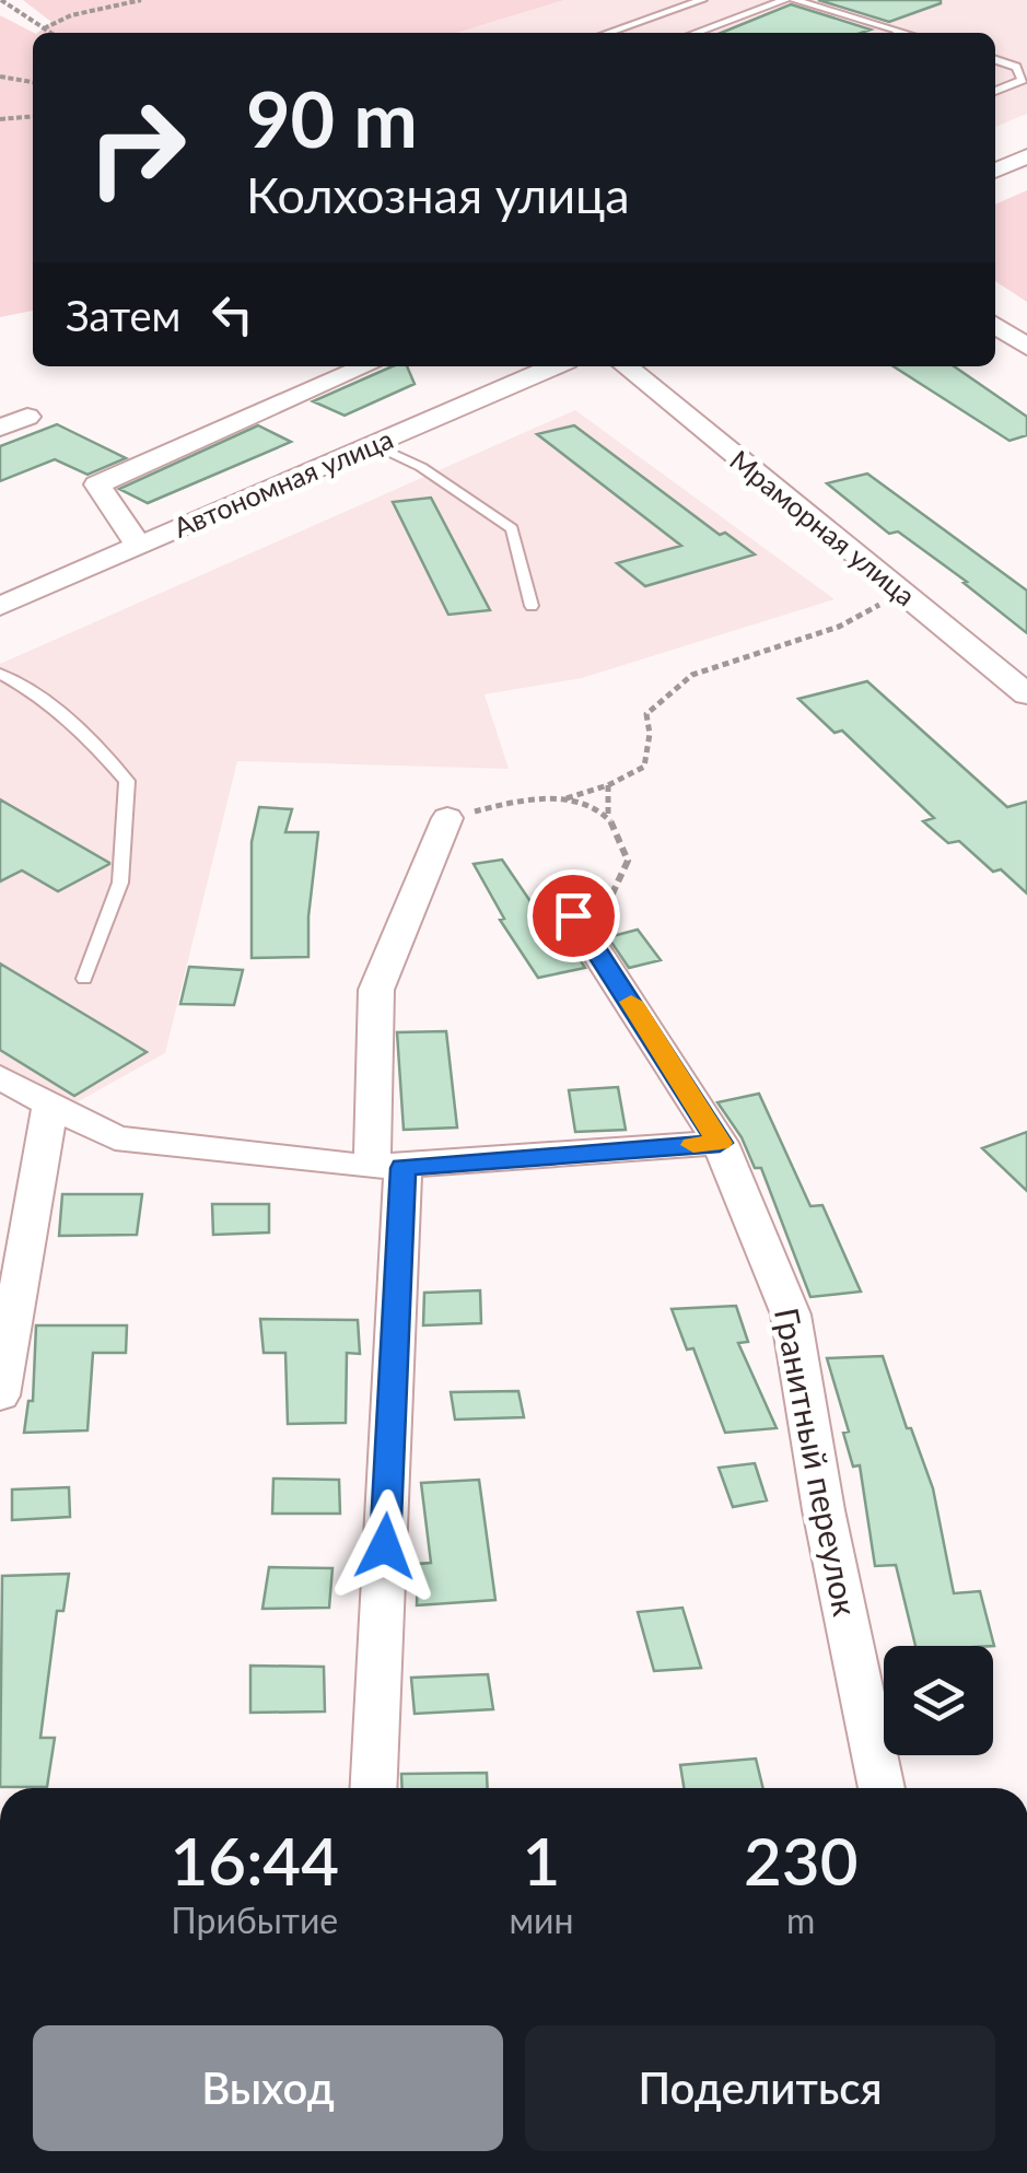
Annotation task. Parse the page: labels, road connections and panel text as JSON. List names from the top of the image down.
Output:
{
  "streets": {
    "street": ["Автономная улица", "Мраморная улица", "Гранитный переулок"]
  },
  "page": {
    "turn": ["90 m", "Колхозная улица"],
    "then": "Затем",
    "eta": [
      "16:44",
      "Прибытие",
      "1",
      "мин",
      "230",
      "m"
    ],
    "buttons": ["Выход", "Поделиться"]
  }
}
